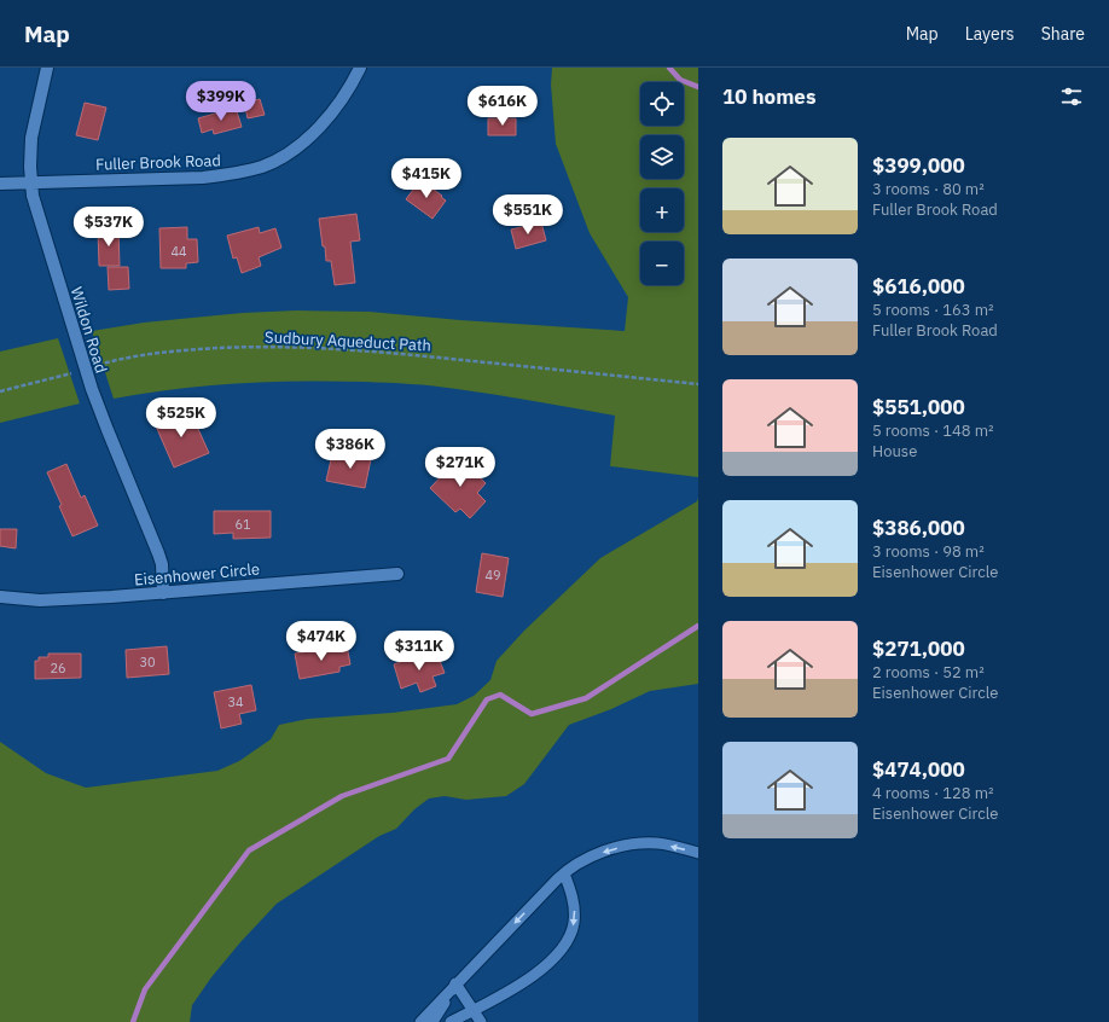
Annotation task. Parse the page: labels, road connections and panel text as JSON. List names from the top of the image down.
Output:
{
  "streets": {
    "street": ["Fuller Brook Road", "Wildon Road", "Eisenhower Circle"],
    "path": ["Sudbury Aqueduct Path"]
  },
  "crossings": [
    ["Fuller Brook Road", "Wildon Road"],
    ["Wildon Road", "Sudbury Aqueduct Path"],
    ["Wildon Road", "Eisenhower Circle"]
  ],
  "house_numbers": [
    "44",
    "61",
    "49",
    "30",
    "26",
    "34"
  ],
  "page": {
    "header": "Map",
    "nav": ["Map", "Layers", "Share"],
    "heading": "10 homes",
    "price": [
      "$399K",
      "$616K",
      "$415K",
      "$551K",
      "$537K",
      "$525K",
      "$386K",
      "$271K",
      "$474K",
      "$311K"
    ],
    "map_buttons": ["+", "−"],
    "list": [
      {
        "name": "$399,000",
        "note": "3 rooms · 80 m² · Fuller Brook Road"
      },
      {
        "name": "$616,000",
        "note": "5 rooms · 163 m² · Fuller Brook Road"
      },
      {
        "name": "$551,000",
        "note": "5 rooms · 148 m² · House"
      },
      {
        "name": "$386,000",
        "note": "3 rooms · 98 m² · Eisenhower Circle"
      },
      {
        "name": "$271,000",
        "note": "2 rooms · 52 m² · Eisenhower Circle"
      },
      {
        "name": "$474,000",
        "note": "4 rooms · 128 m² · Eisenhower Circle"
      }
    ]
  }
}
